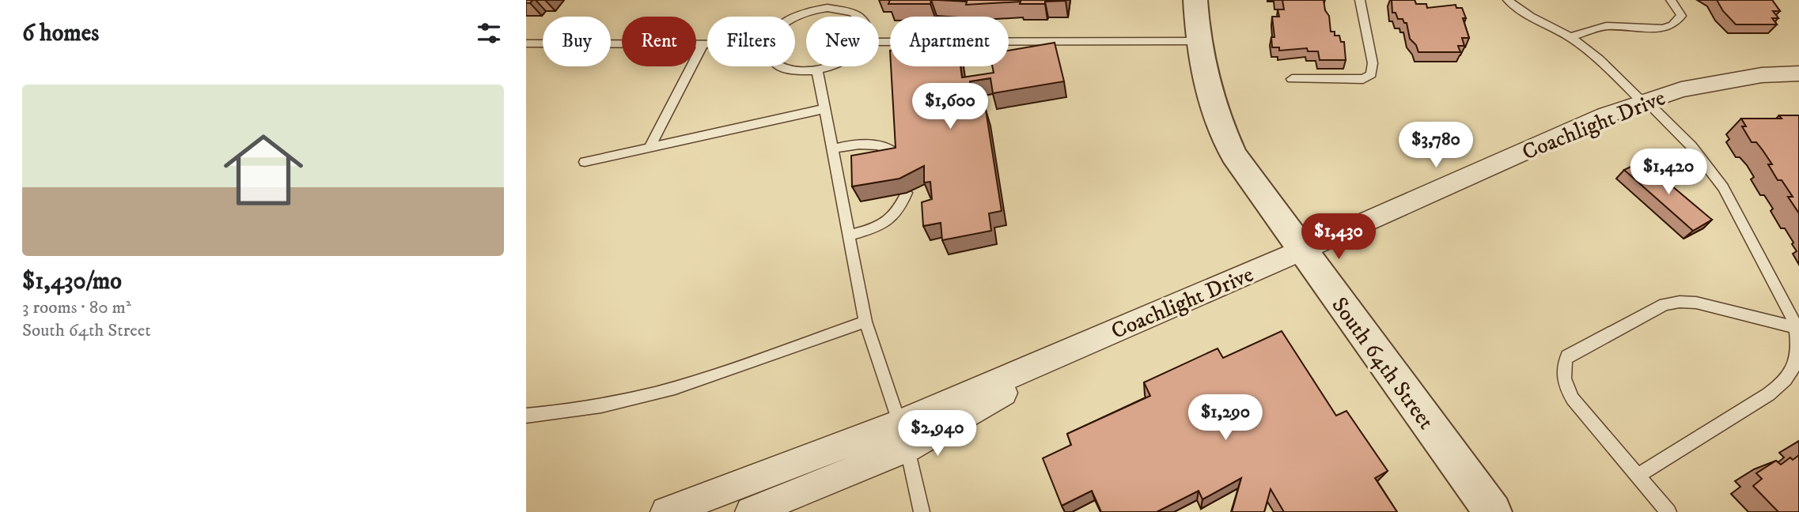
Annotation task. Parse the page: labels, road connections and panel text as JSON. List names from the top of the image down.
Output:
{
  "streets": {
    "street": ["Coachlight Drive", "South 64th Street"]
  },
  "crossings": [
    ["Coachlight Drive", "South 64th Street"]
  ],
  "page": {
    "heading": "6 homes",
    "chip": [
      "Buy",
      "Rent",
      "Filters",
      "New",
      "Apartment"
    ],
    "list": [
      {
        "name": "$1,430/mo",
        "note": "3 rooms · 80 m² · South 64th Street"
      }
    ],
    "price": [
      "$1,600",
      "$3,780",
      "$1,420",
      "$1,430",
      "$1,290",
      "$2,940"
    ]
  }
}
